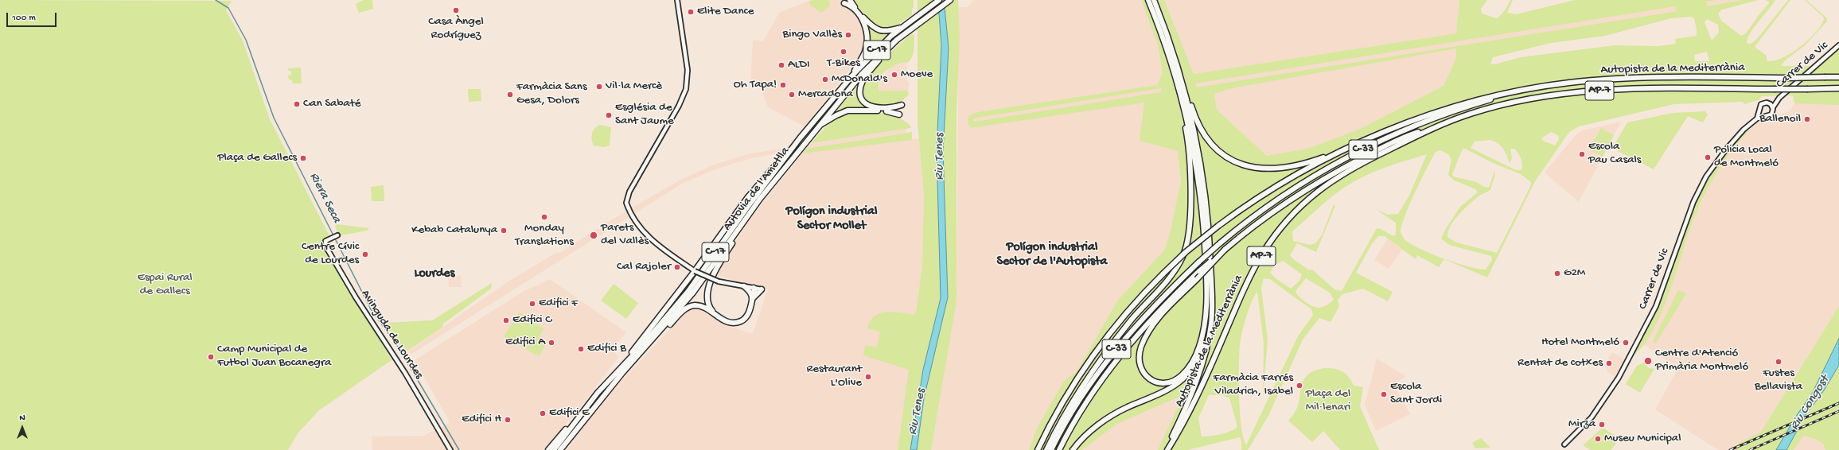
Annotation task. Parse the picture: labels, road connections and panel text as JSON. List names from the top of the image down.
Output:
{
  "streets": {
    "highway": [
      "C-17",
      "Autopista de la Mediterrània",
      "AP-7",
      "C-33",
      "Autovia de l'Ametlla"
    ],
    "street": ["Carrer de Vic", "Avinguda de Lourdes"]
  },
  "crossings": [
    ["Autopista de la Mediterrània", "C-33"]
  ],
  "districts": ["Polígon industrial Sector Mollet", "Polígon industrial Sector de l'Autopista", "Lourdes"],
  "water": ["Riu Tenes", "Riera Seca", "Riu Congost"],
  "parks": ["Espai Rural de Gallecs", "Plaça del Mil·lenari"],
  "places": [
    "Casa Àngel Rodríguez",
    "Elite Dance",
    "Bingo Vallès",
    "T-Bikes",
    "ALDI",
    "Moeve",
    "McDonald's",
    "Oh Tapa!",
    "Vil·la Mercè",
    "Farmàcia Sans Gesa, Dolors",
    "Mercadona",
    "Can Sabaté",
    "Església de Sant Jaume",
    "Ballenoil",
    "Escola Pau Casals",
    "Policia Local de Montmeló",
    "Plaça de Gallecs",
    "Monday Translations",
    "Kebab Catalunya",
    "Parets del Vallès",
    "Centre Cívic de Lourdes",
    "Cal Rajoler",
    "G2M",
    "Edifici F",
    "Edifici C",
    "Edifici A",
    "Hotel Montmeló",
    "Edifici B",
    "Camp Municipal de Futbol Juan Bocanegra",
    "Centre d'Atenció Primària Montmeló",
    "Fustes Bellavista",
    "Rentat de cotxes",
    "Restaurant L'Olive",
    "Farmàcia Farrés Viladrich, Isabel",
    "Escola Sant Jordi",
    "Edifici E",
    "Edifici H",
    "Mirza",
    "Museu Municipal"
  ],
  "scale_bar": "100 m",
  "north": "top"
}
